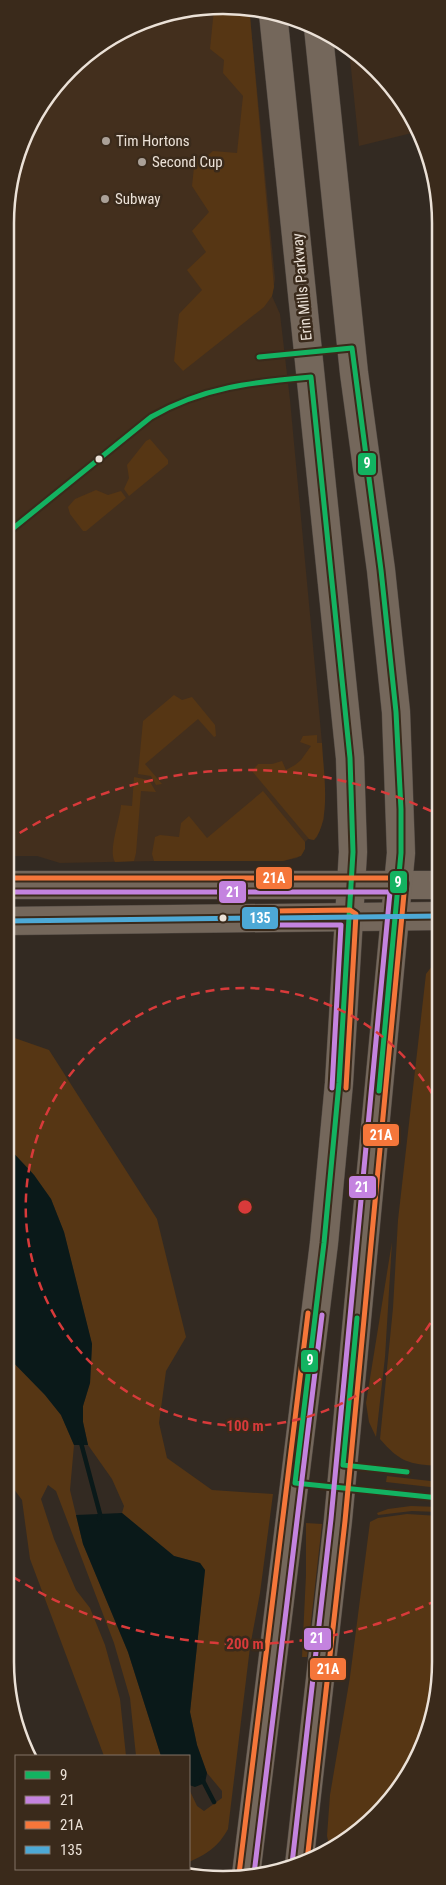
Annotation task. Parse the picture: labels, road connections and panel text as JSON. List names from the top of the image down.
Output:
{
  "streets": {
    "main road": ["Erin Mills Parkway"]
  },
  "places": ["Tim Hortons", "Second Cup", "Subway"],
  "lines": [
    "transit line 9",
    "transit line 21A",
    "transit line 21",
    "transit line 135"
  ],
  "legend": [
    "9",
    "21",
    "21A",
    "135"
  ],
  "rings": ["100 m", "200 m"]
}
